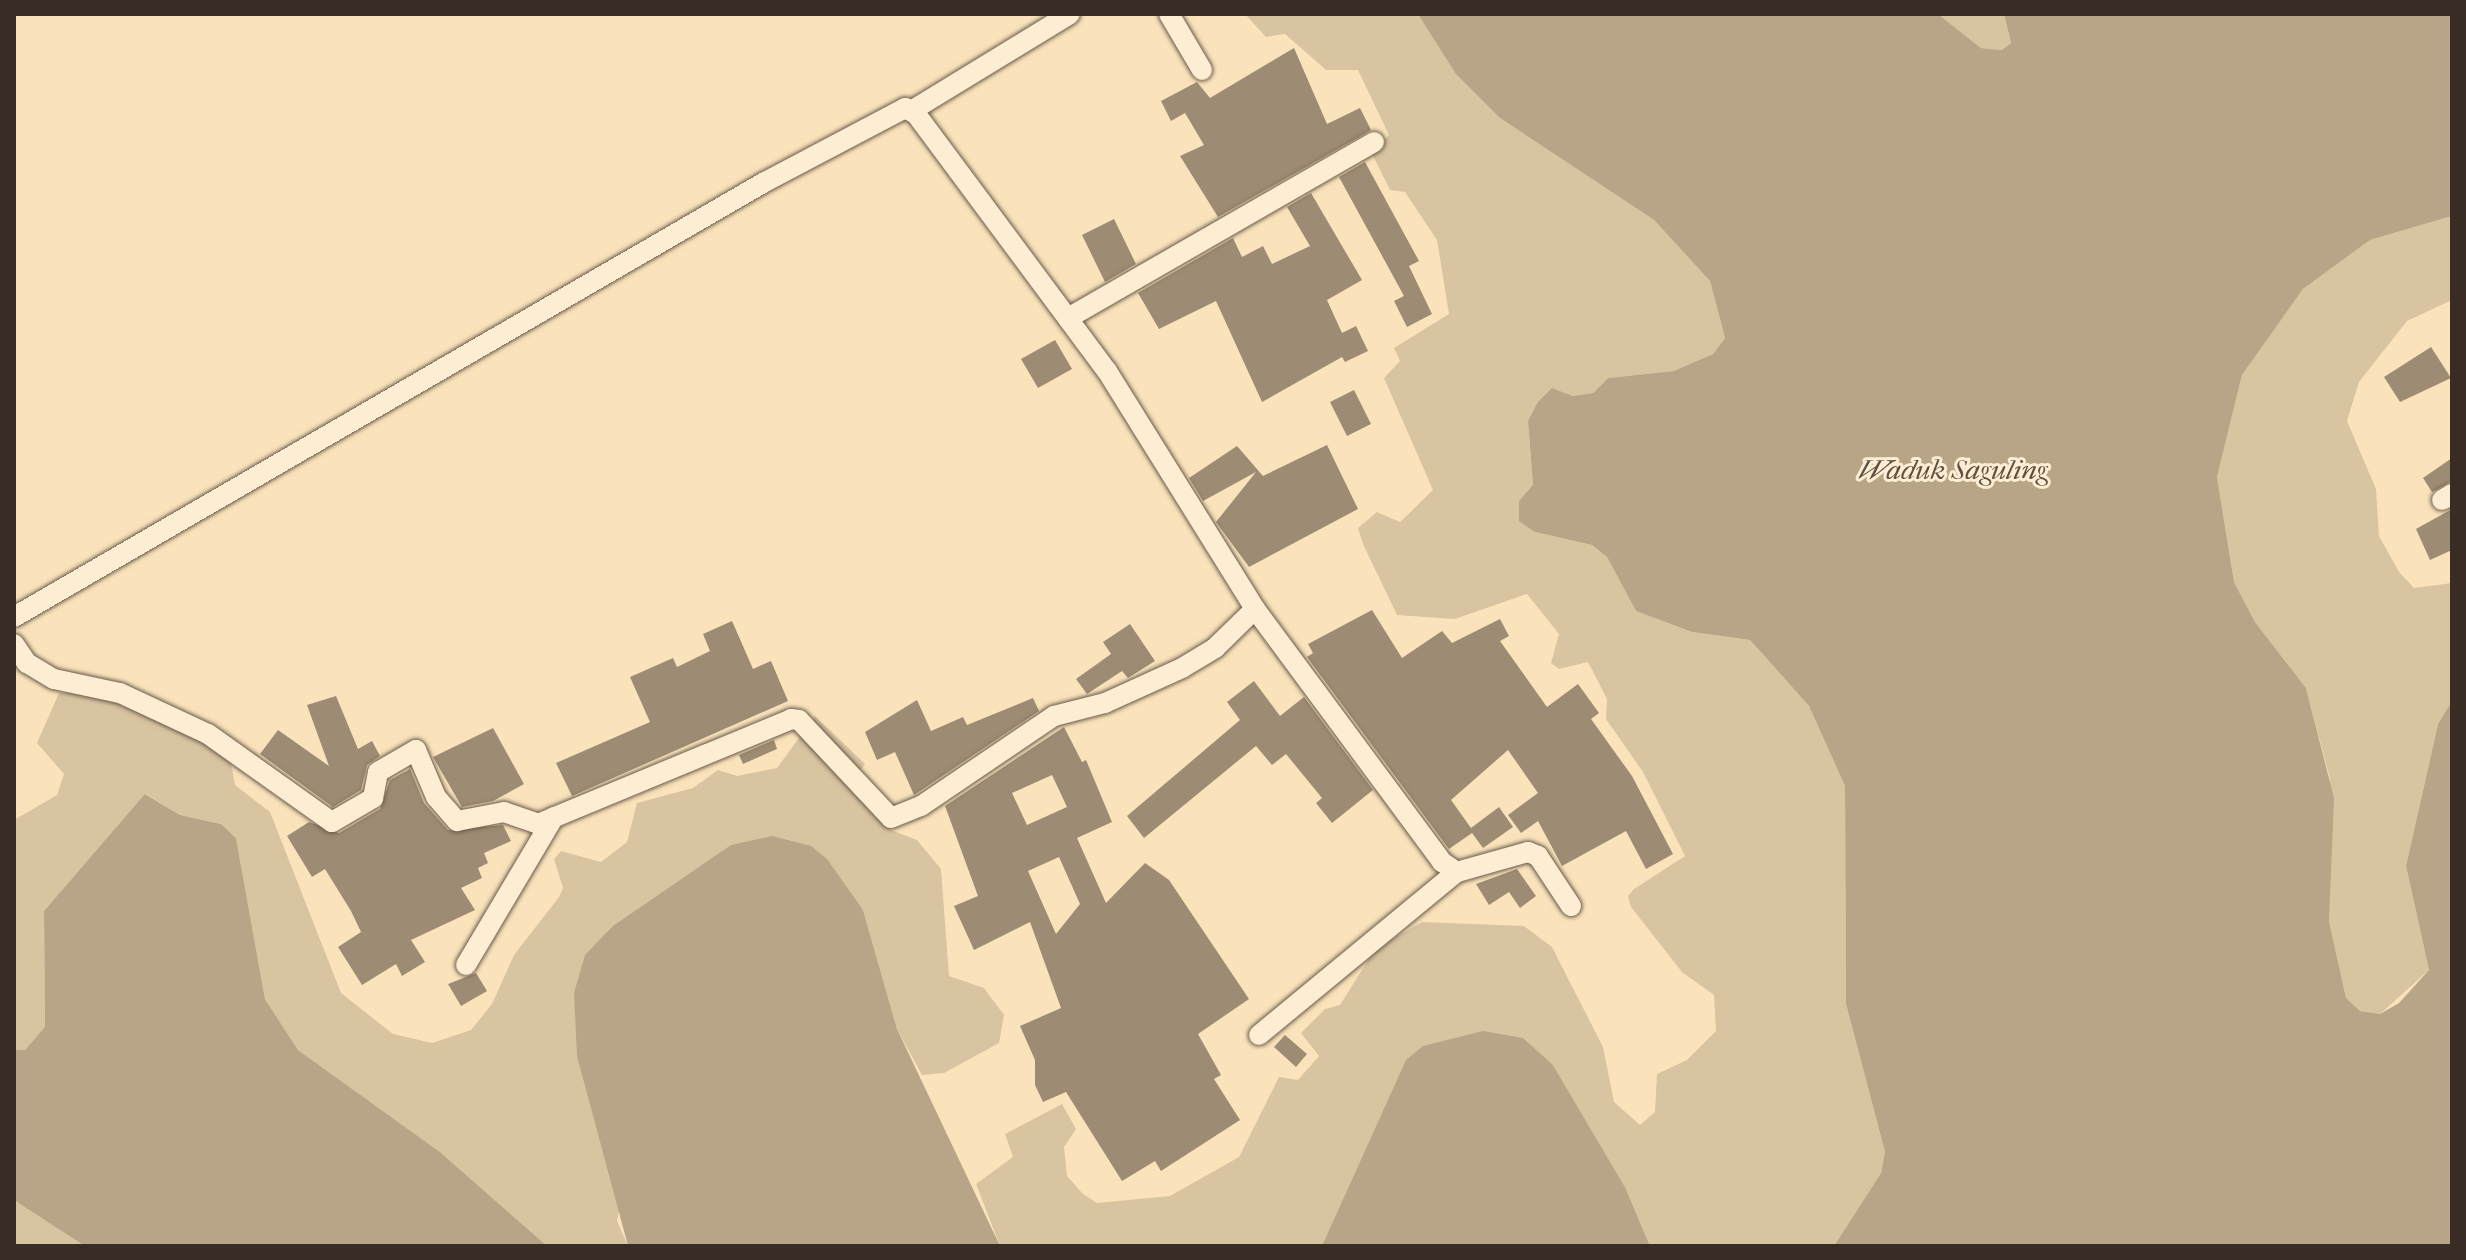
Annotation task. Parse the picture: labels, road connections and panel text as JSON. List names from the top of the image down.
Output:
{
  "water": ["Waduk Saguling"]
}
